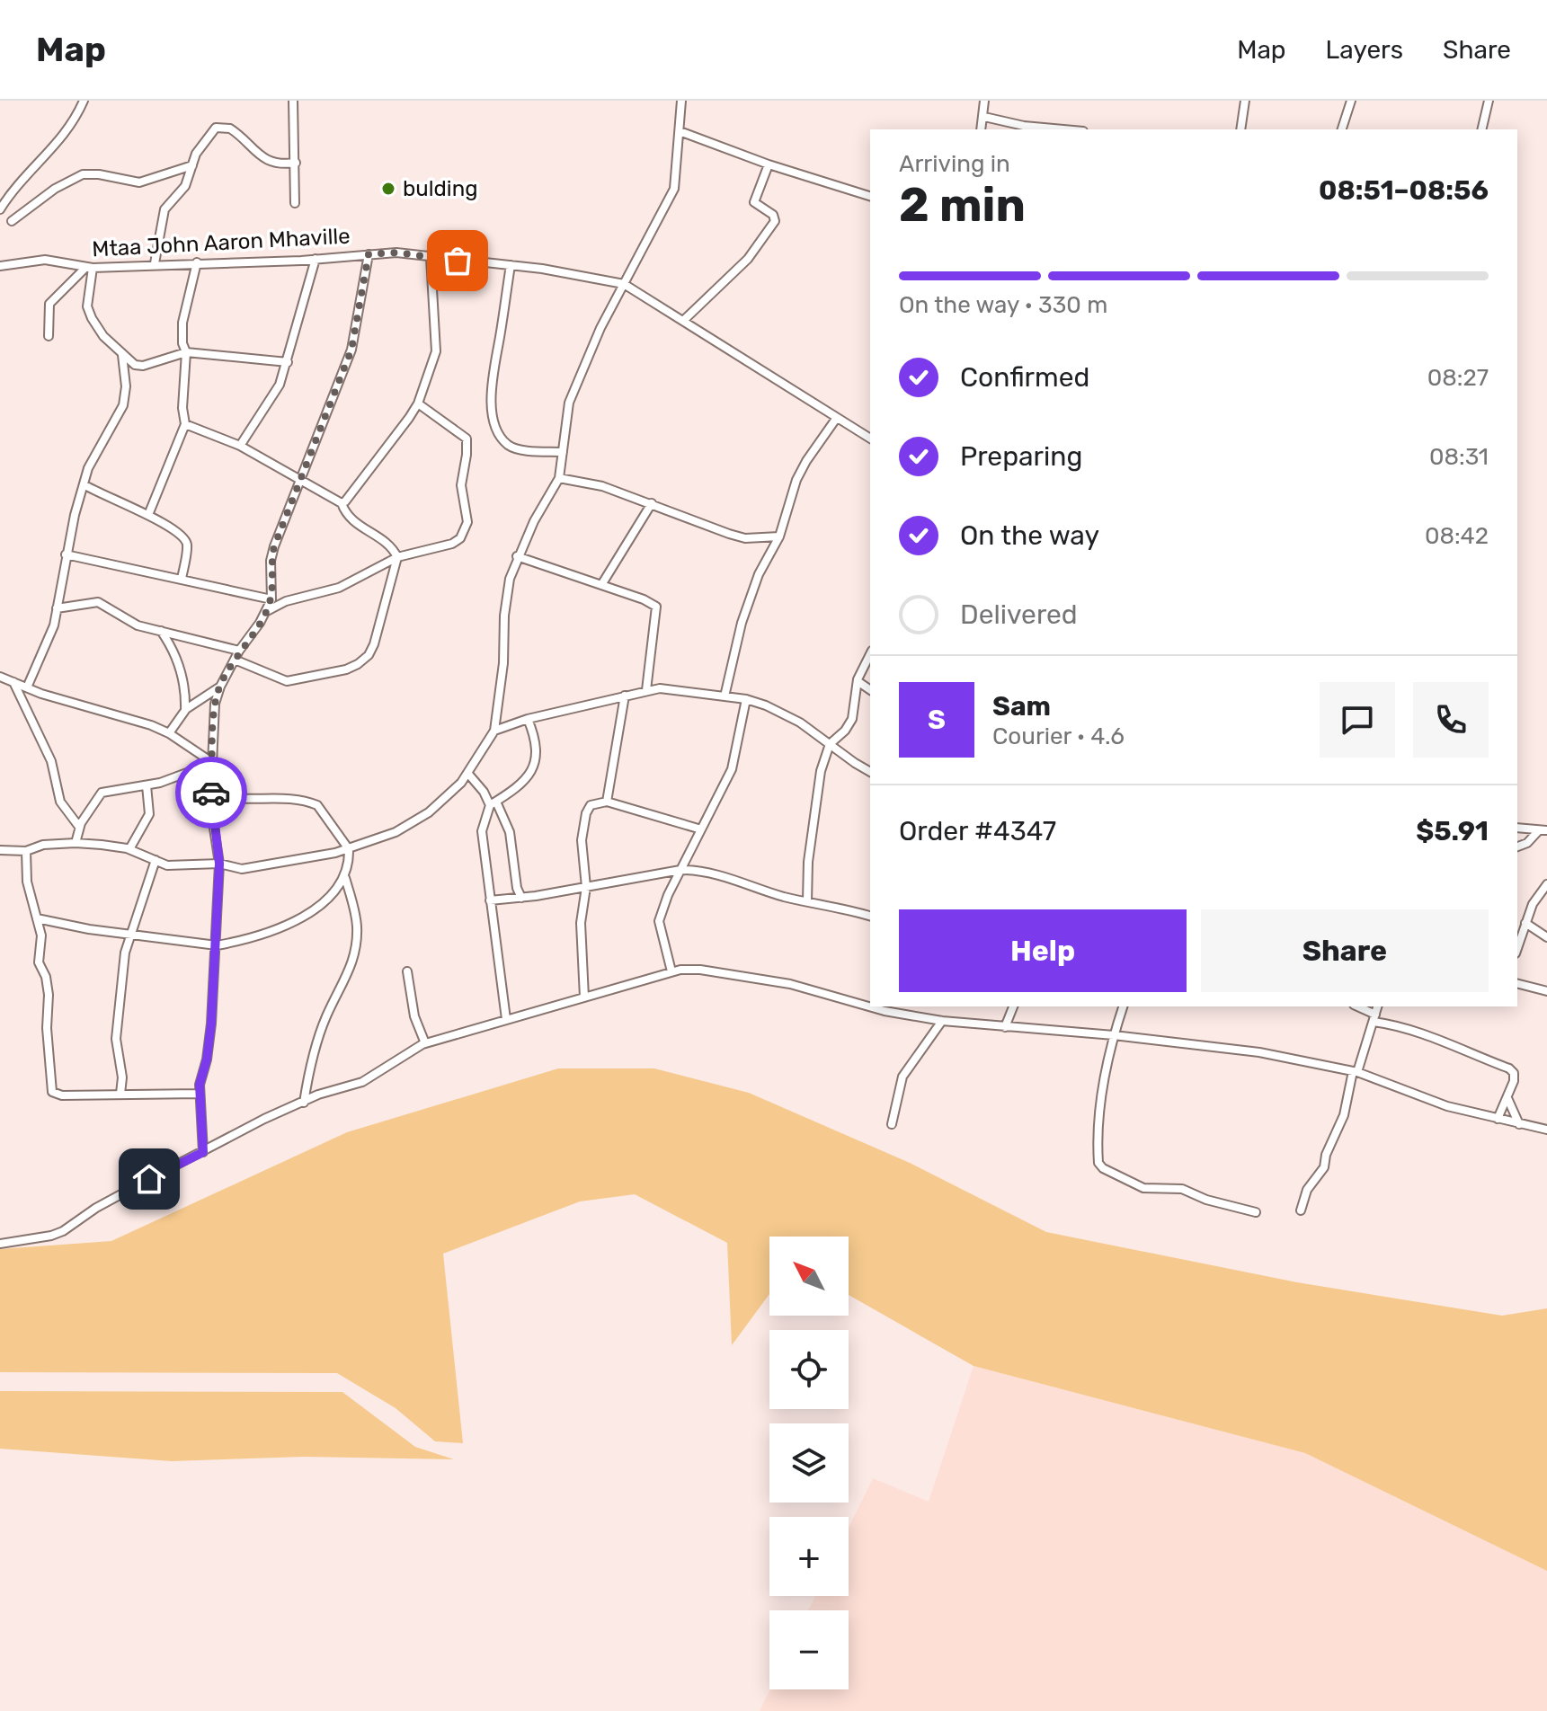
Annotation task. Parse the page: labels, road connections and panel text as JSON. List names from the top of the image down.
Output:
{
  "streets": {
    "street": ["Mtaa John Aaron Mhaville"]
  },
  "places": ["bulding"],
  "north": "top left",
  "page": {
    "header": "Map",
    "nav": ["Map", "Layers", "Share"],
    "heading": ["2 min", "Arriving in", "08:51–08:56"],
    "panel": [
      "Sam",
      "Courier · 4.6",
      "Order #4347",
      "$5.91"
    ],
    "bar": "On the way · 330 m",
    "list": [
      ["Confirmed", "08:27"],
      ["Preparing", "08:31"],
      ["On the way", "08:42"],
      "Delivered"
    ],
    "round": "S",
    "buttons": ["Help", "Share"],
    "map_buttons": ["+", "−"]
  }
}
